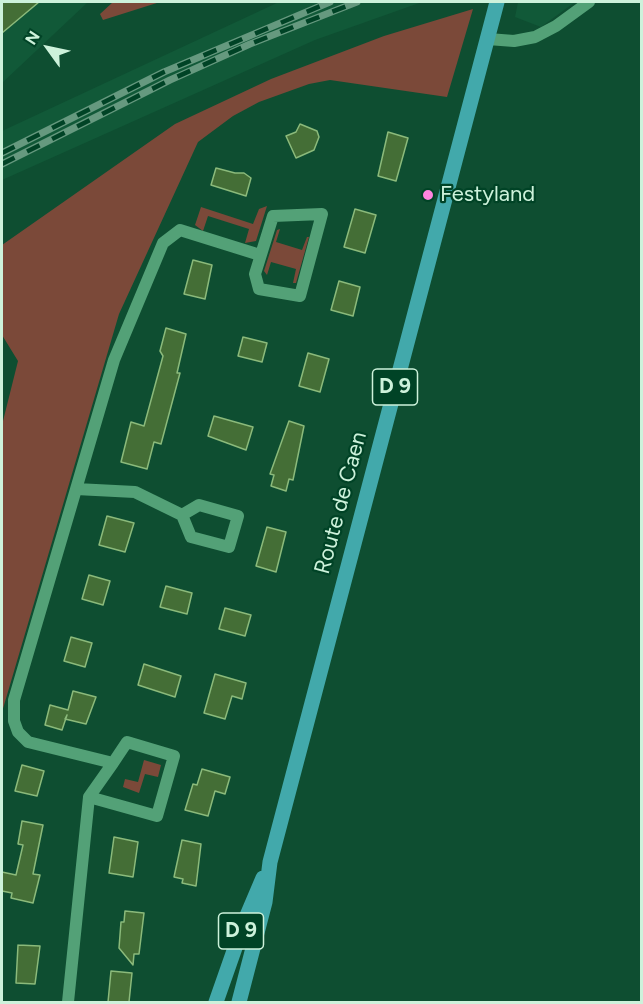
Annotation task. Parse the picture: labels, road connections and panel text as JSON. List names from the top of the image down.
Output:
{
  "streets": {
    "main road": ["D 9", "Route de Caen"]
  },
  "crossings": [
    ["D 9", "Route de Caen"]
  ],
  "places": ["Festyland"],
  "north": "top left"
}
